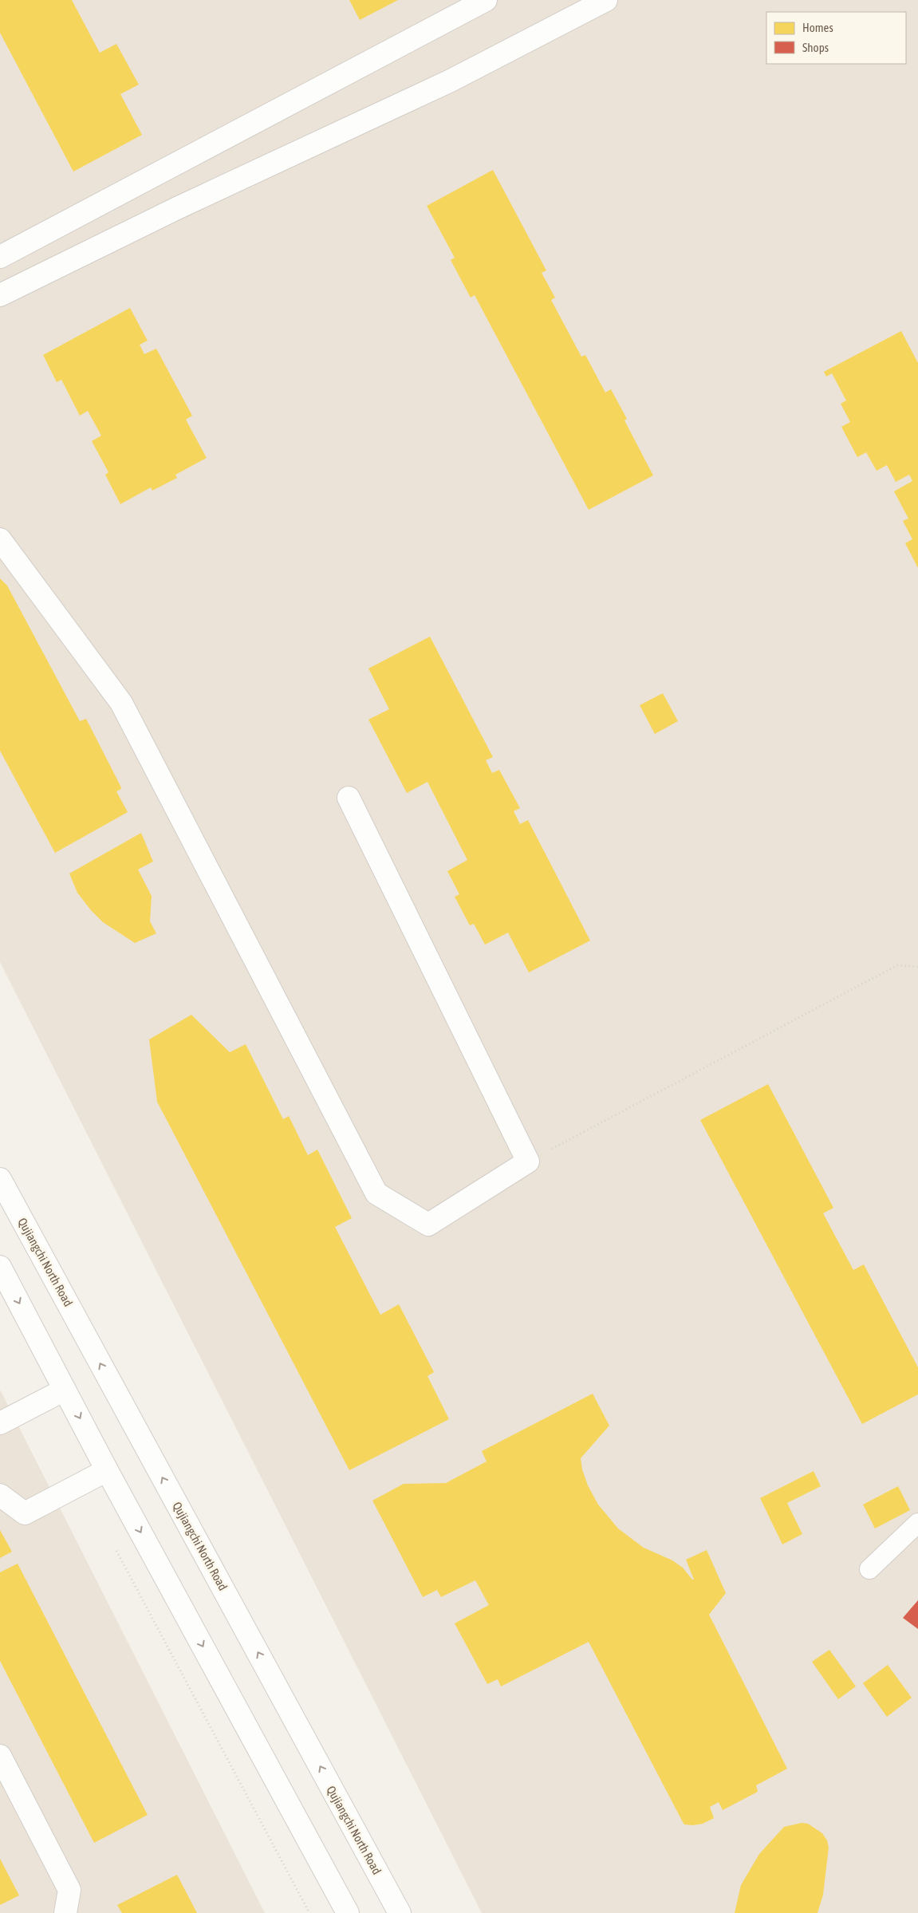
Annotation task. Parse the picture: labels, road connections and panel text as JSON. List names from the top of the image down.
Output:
{
  "streets": {
    "street": ["Qujiangchi North Road"]
  },
  "legend": ["Homes", "Shops"]
}
